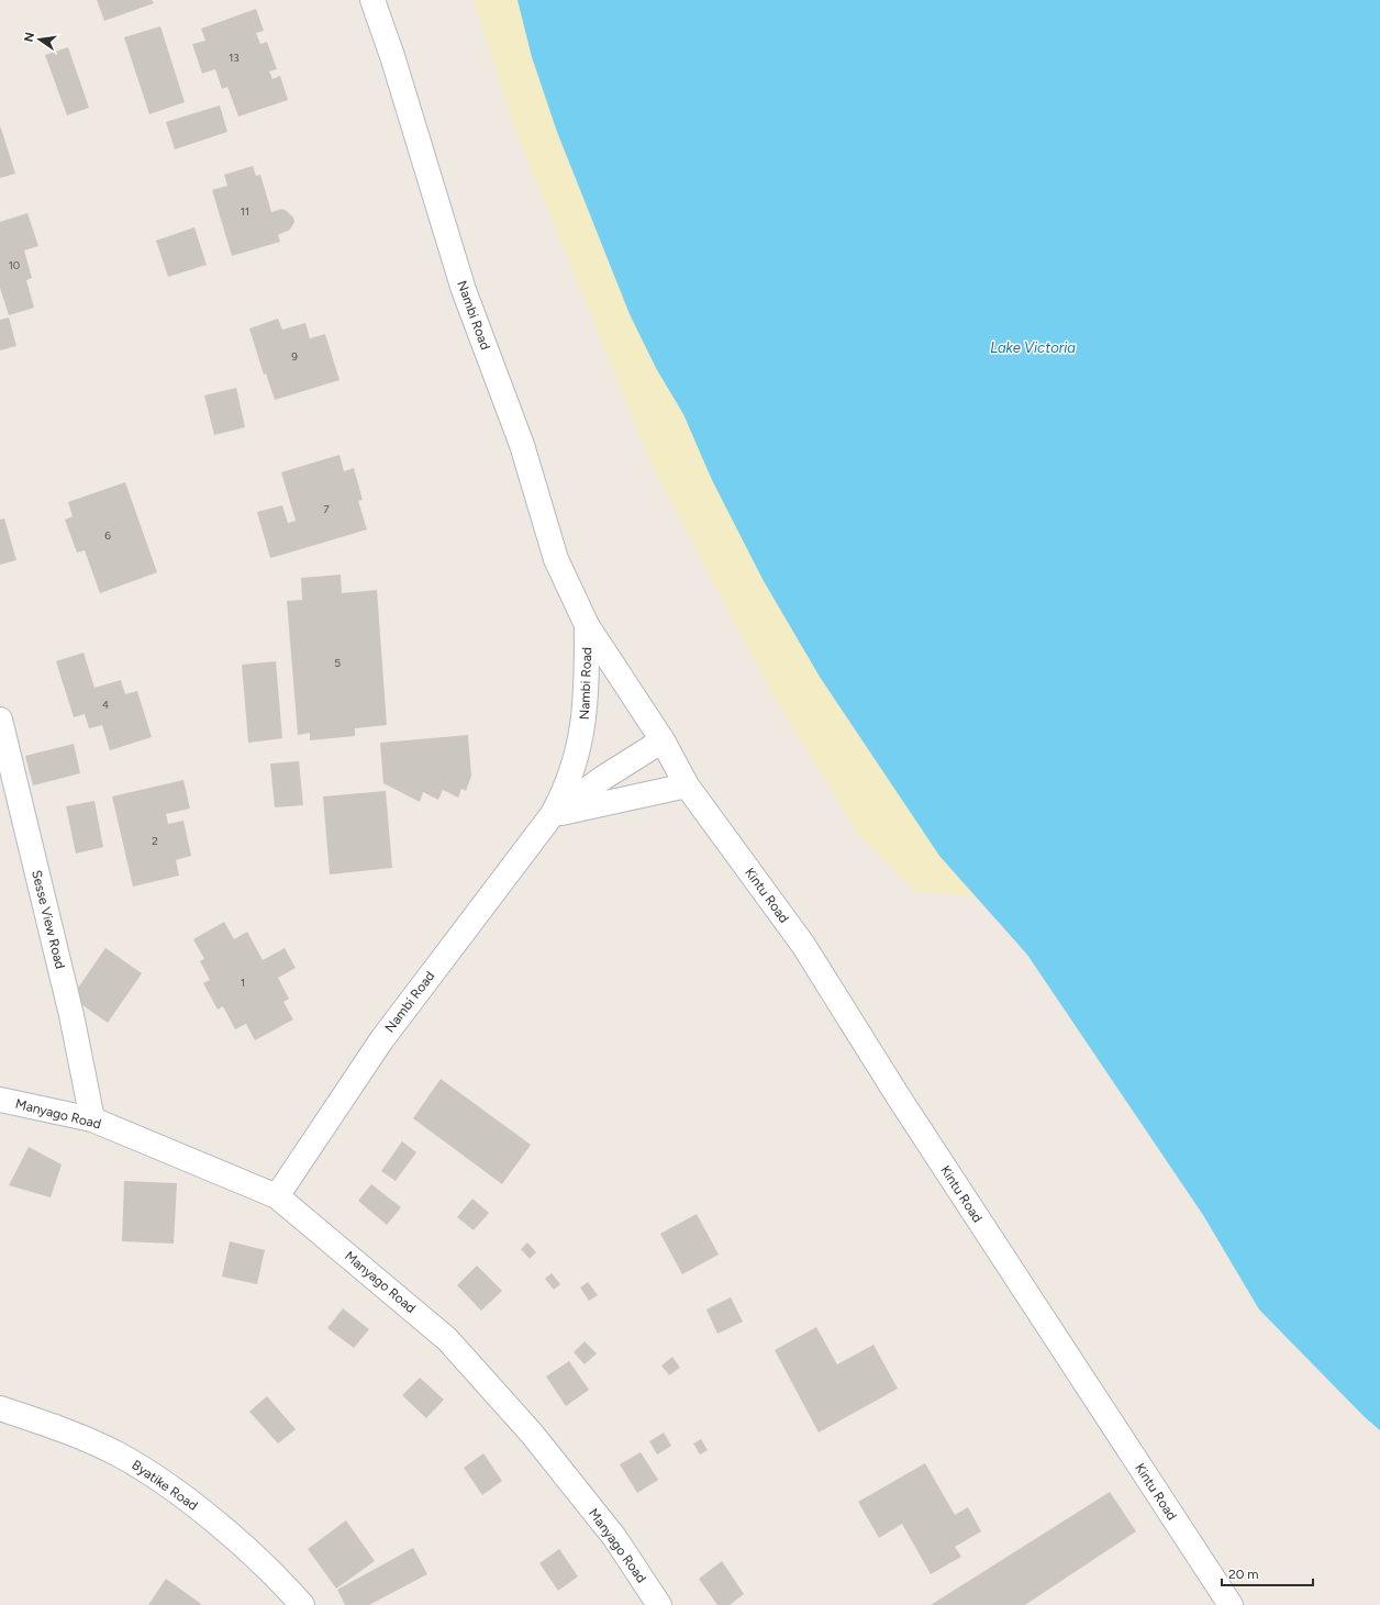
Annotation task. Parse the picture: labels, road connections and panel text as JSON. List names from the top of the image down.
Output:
{
  "streets": {
    "street": [
      "Nambi Road",
      "Kintu Road",
      "Sesse View Road",
      "Manyago Road",
      "Byatike Road"
    ]
  },
  "crossings": [
    ["Nambi Road", "Kintu Road"],
    ["Nambi Road", "Manyago Road"],
    ["Sesse View Road", "Manyago Road"]
  ],
  "water": ["Lake Victoria"],
  "house_numbers": [
    "13",
    "11",
    "10",
    "9",
    "7",
    "6",
    "5",
    "4",
    "2",
    "1"
  ],
  "scale_bar": "20 m",
  "north": "left"
}
